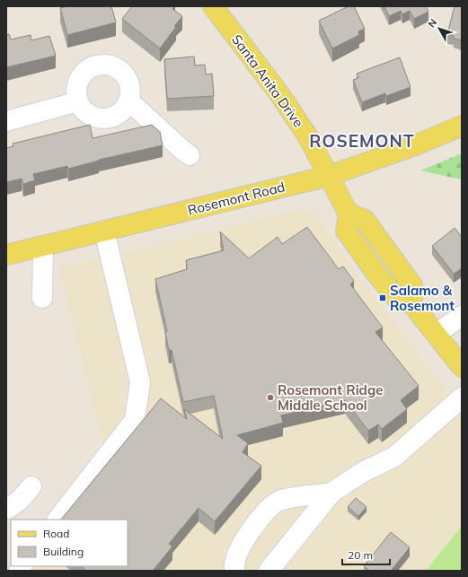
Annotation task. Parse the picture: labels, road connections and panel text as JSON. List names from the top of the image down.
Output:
{
  "streets": {
    "main road": ["Santa Anita Drive", "Rosemont Road"]
  },
  "crossings": [
    ["Santa Anita Drive", "Rosemont Road"]
  ],
  "districts": ["ROSEMONT"],
  "places": {
    "transit": ["Salamo & Rosemont"],
    "other": ["Rosemont Ridge Middle School"]
  },
  "legend": ["Road", "Building"],
  "scale_bar": "20 m",
  "north": "top left"
}
